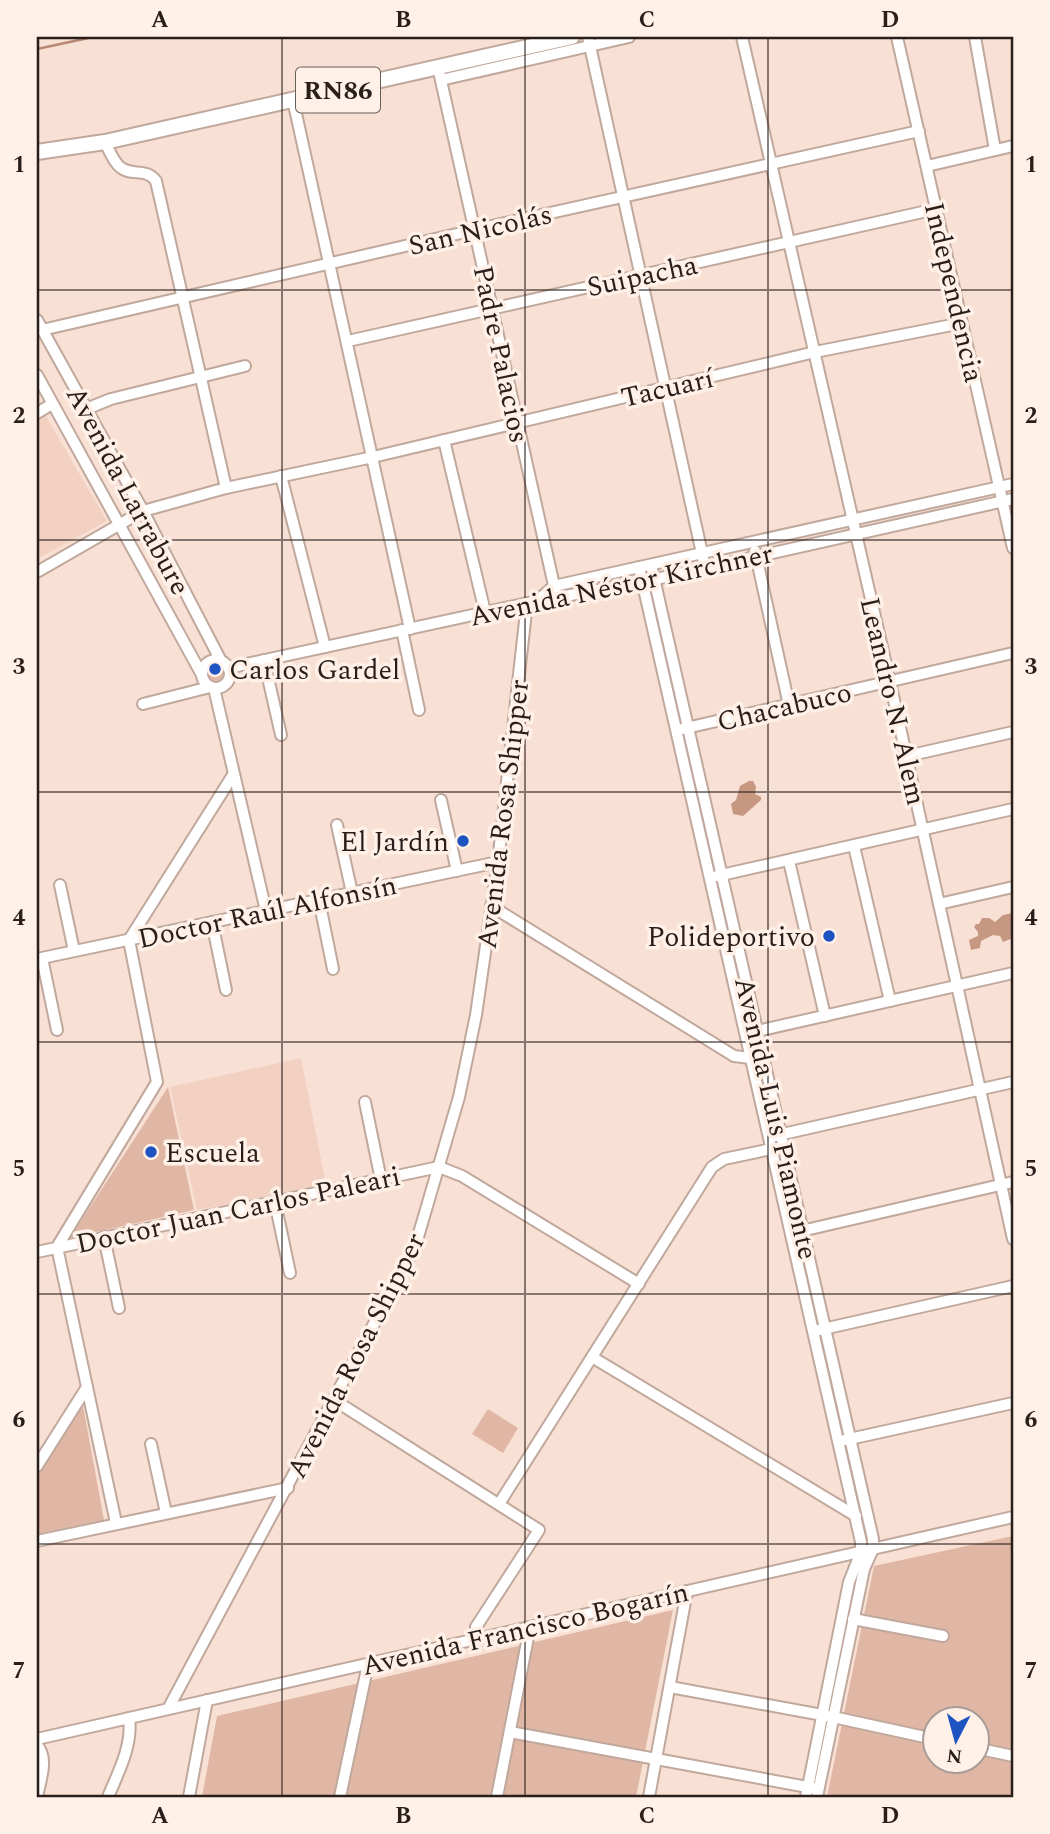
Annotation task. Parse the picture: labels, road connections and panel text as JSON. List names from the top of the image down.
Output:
{
  "streets": {
    "main road": ["RN86"],
    "street": [
      "San Nicolás",
      "Suipacha",
      "Independencia",
      "Padre Palacios",
      "Tacuarí",
      "Avenida Larrabure",
      "Avenida Néstor Kirchner",
      "Leandro N. Alem",
      "Chacabuco",
      "Avenida Rosa Shipper",
      "Doctor Raúl Alfonsín",
      "Avenida Luis Piamonte",
      "Doctor Juan Carlos Paleari",
      "Avenida Francisco Bogarín"
    ]
  },
  "crossings": [
    ["RN86", "Padre Palacios"],
    ["San Nicolás", "Independencia"],
    ["San Nicolás", "Padre Palacios"],
    ["San Nicolás", "Avenida Larrabure"],
    ["San Nicolás", "Leandro N. Alem"],
    ["Suipacha", "Independencia"],
    ["Suipacha", "Padre Palacios"],
    ["Suipacha", "Leandro N. Alem"],
    ["Independencia", "Tacuarí"],
    ["Independencia", "Avenida Néstor Kirchner"],
    ["Padre Palacios", "Tacuarí"],
    ["Padre Palacios", "Avenida Néstor Kirchner"],
    ["Tacuarí", "Avenida Larrabure"],
    ["Tacuarí", "Leandro N. Alem"],
    ["Avenida Larrabure", "Avenida Néstor Kirchner"],
    ["Avenida Néstor Kirchner", "Leandro N. Alem"],
    ["Avenida Néstor Kirchner", "Avenida Rosa Shipper"],
    ["Avenida Néstor Kirchner", "Avenida Luis Piamonte"],
    ["Leandro N. Alem", "Chacabuco"],
    ["Chacabuco", "Avenida Luis Piamonte"],
    ["Avenida Rosa Shipper", "Doctor Raúl Alfonsín"],
    ["Avenida Rosa Shipper", "Doctor Juan Carlos Paleari"],
    ["Avenida Rosa Shipper", "Avenida Francisco Bogarín"],
    ["Avenida Luis Piamonte", "Avenida Francisco Bogarín"]
  ],
  "places": [
    "Carlos Gardel",
    "El Jardín",
    "Polideportivo",
    "Escuela"
  ],
  "north": "bottom",
  "grid": {
    "columns": [
      "A",
      "B",
      "C",
      "D"
    ],
    "rows": [
      "1",
      "2",
      "3",
      "4",
      "5",
      "6",
      "7"
    ]
  }
}
